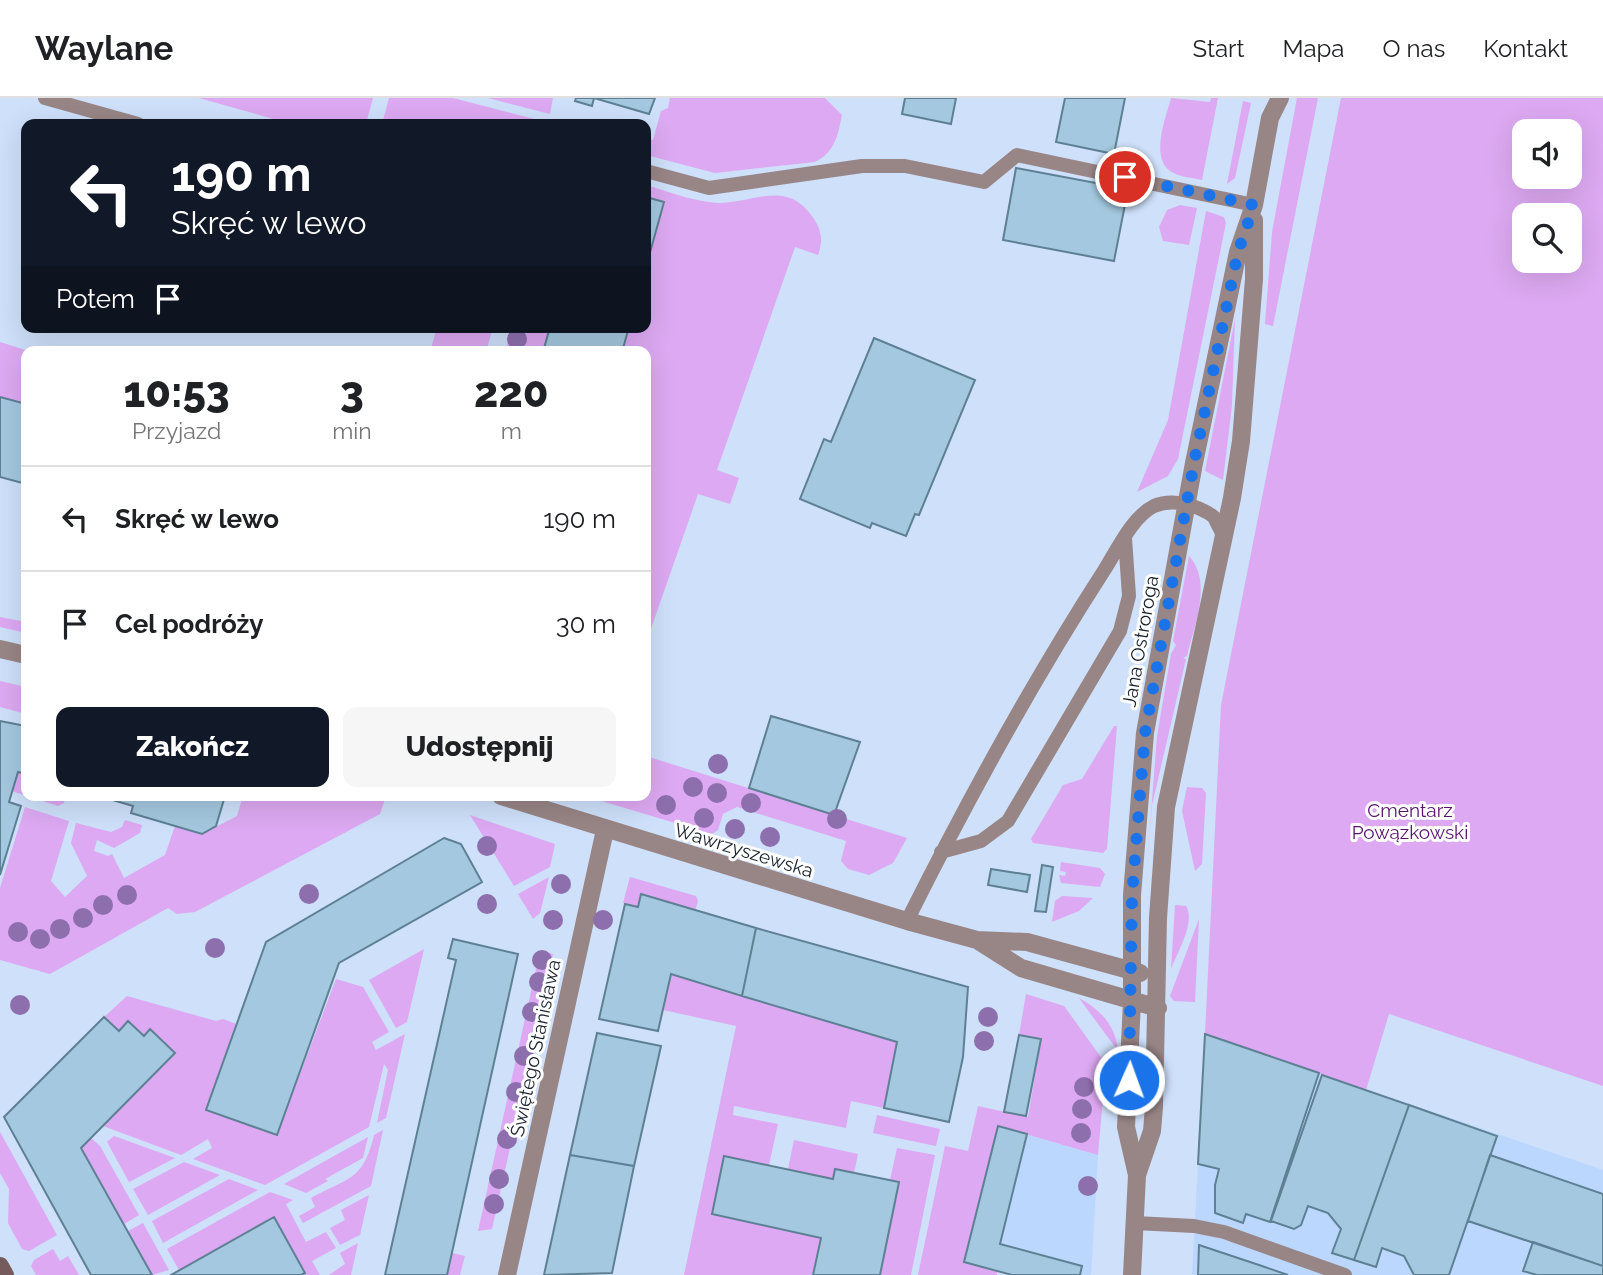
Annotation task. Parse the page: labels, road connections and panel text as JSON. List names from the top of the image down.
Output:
{
  "streets": {
    "street": ["Jana Ostroroga", "Wawrzyszewska", "Świętego Stanisława"]
  },
  "crossings": [
    ["Jana Ostroroga", "Wawrzyszewska"],
    ["Wawrzyszewska", "Świętego Stanisława"]
  ],
  "parks": ["Cmentarz Powązkowski"],
  "page": {
    "header": "Waylane",
    "nav": [
      "Start",
      "Mapa",
      "O nas",
      "Kontakt"
    ],
    "turn": ["190 m", "Skręć w lewo"],
    "then": "Potem",
    "eta": [
      "10:53",
      "Przyjazd",
      "3",
      "min",
      "220",
      "m"
    ],
    "list": [
      {
        "name": "Skręć w lewo",
        "value": "190 m"
      },
      {
        "name": "Cel podróży",
        "value": "30 m"
      }
    ],
    "buttons": ["Zakończ", "Udostępnij"]
  }
}
